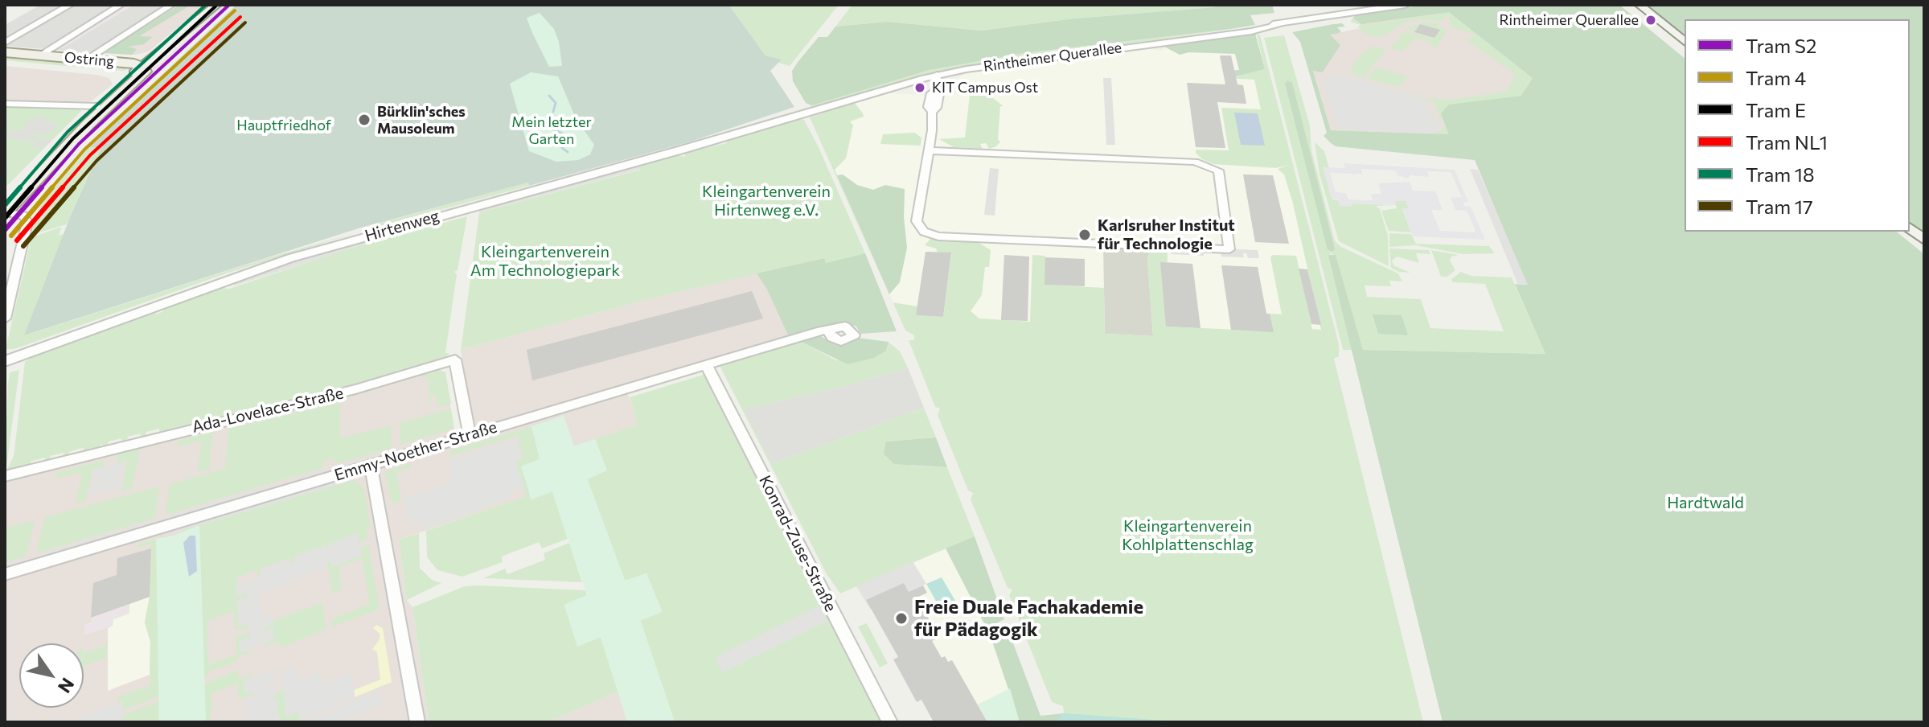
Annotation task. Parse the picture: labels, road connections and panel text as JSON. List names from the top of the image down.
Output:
{
  "streets": {
    "main road": ["Ostring"],
    "street": [
      "Rintheimer Querallee",
      "Hirtenweg",
      "Ada-Lovelace-Straße",
      "Emmy-Noether-Straße",
      "Konrad-Zuse-Straße"
    ]
  },
  "crossings": [
    ["Rintheimer Querallee", "Hirtenweg"],
    ["Ada-Lovelace-Straße", "Emmy-Noether-Straße"],
    ["Emmy-Noether-Straße", "Konrad-Zuse-Straße"]
  ],
  "parks": [
    "Mein letzter Garten",
    "Hauptfriedhof",
    "Kleingartenverein Hirtenweg e.V.",
    "Kleingartenverein Am Technologiepark",
    "Hardtwald",
    "Kleingartenverein Kohlplattenschlag"
  ],
  "places": [
    "Rintheimer Querallee",
    "KIT Campus Ost",
    "Bürklin'sches Mausoleum",
    "Karlsruher Institut für Technologie",
    "Freie Duale Fachakademie für Pädagogik"
  ],
  "lines": [
    "tram line S2",
    "tram line E",
    "tram line 18",
    "tram line 4",
    "tram line NL1",
    "tram line 17"
  ],
  "legend": [
    "Tram S2",
    "Tram 4",
    "Tram E",
    "Tram NL1",
    "Tram 18",
    "Tram 17"
  ],
  "north": "bottom right"
}
